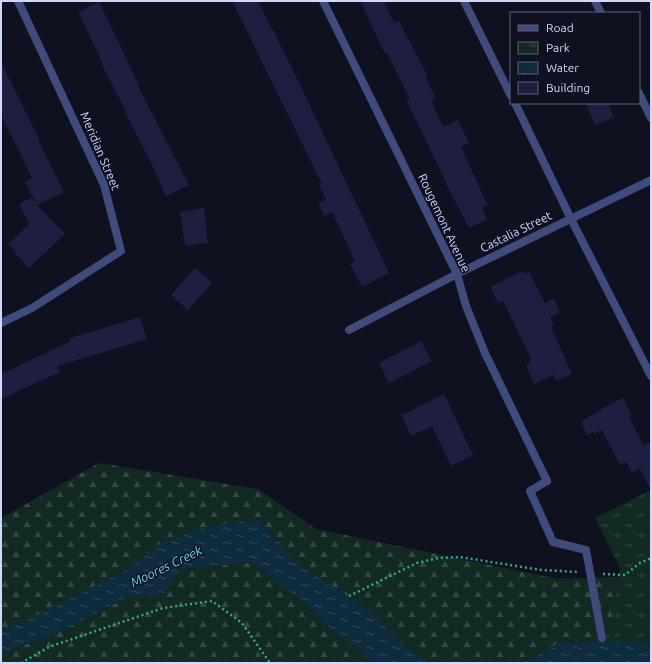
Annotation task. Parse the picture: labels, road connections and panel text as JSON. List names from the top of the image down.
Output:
{
  "streets": {
    "street": ["Meridian Street", "Rougemont Avenue", "Castalia Street"]
  },
  "crossings": [
    ["Rougemont Avenue", "Castalia Street"]
  ],
  "water": ["Moores Creek"],
  "legend": [
    "Road",
    "Park",
    "Water",
    "Building"
  ]
}
